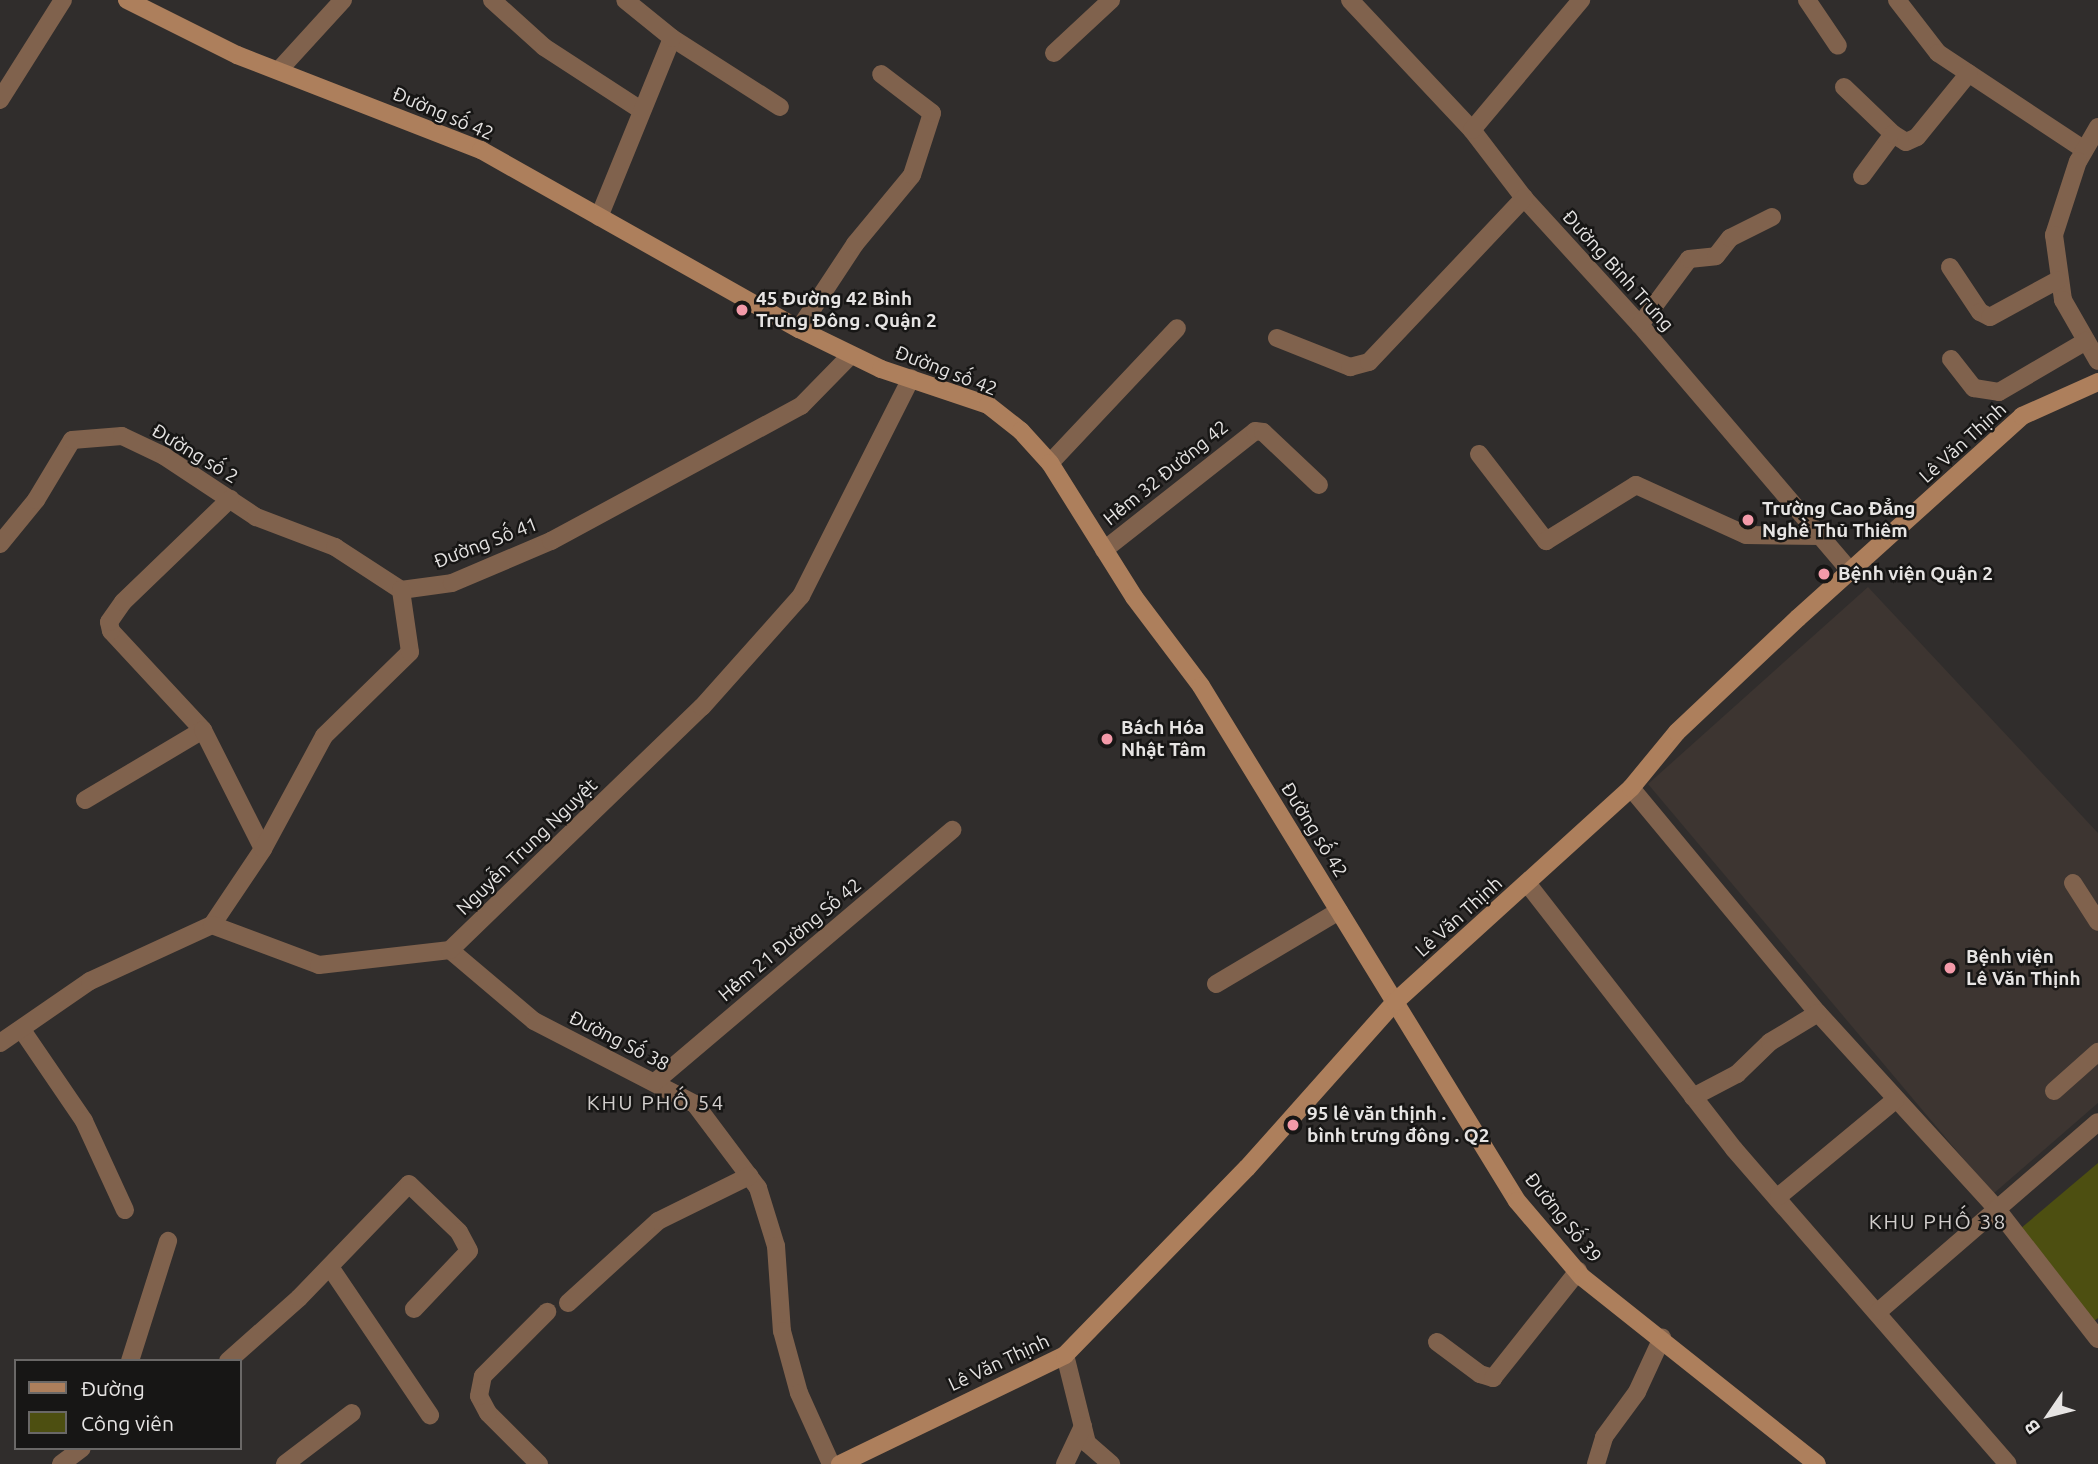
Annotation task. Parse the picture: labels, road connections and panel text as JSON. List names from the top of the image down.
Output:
{
  "streets": {
    "street": [
      "Đường số 42",
      "Đường Bình Trưng",
      "Lê Văn Thịnh",
      "Đường số 2",
      "Hẻm 32 Đường 42",
      "Đường Số 41",
      "Nguyễn Trung Nguyệt",
      "Hẻm 21 Đường Số 42",
      "Đường Số 38",
      "Đường Số 39"
    ]
  },
  "crossings": [
    ["Đường số 42", "Lê Văn Thịnh"],
    ["Đường số 42", "Hẻm 32 Đường 42"],
    ["Đường số 42", "Đường Số 41"],
    ["Đường số 42", "Nguyễn Trung Nguyệt"],
    ["Đường số 42", "Đường Số 39"],
    ["Đường Bình Trưng", "Lê Văn Thịnh"],
    ["Lê Văn Thịnh", "Đường Số 39"],
    ["Đường số 2", "Đường Số 41"],
    ["Nguyễn Trung Nguyệt", "Đường Số 38"],
    ["Hẻm 21 Đường Số 42", "Đường Số 38"]
  ],
  "districts": ["KHU PHỐ 54", "KHU PHỐ 38"],
  "places": [
    "45 Đường 42 Bình Trưng Đông . Quận 2",
    "Trường Cao Đẳng Nghề Thủ Thiêm",
    "Bệnh viện Quận 2",
    "Bách Hóa Nhật Tâm",
    "Bệnh viện Lê Văn Thịnh",
    "95 lê văn thịnh . bình trưng đông . Q2"
  ],
  "legend": ["Đường", "Công viên"],
  "north": "bottom left"
}
